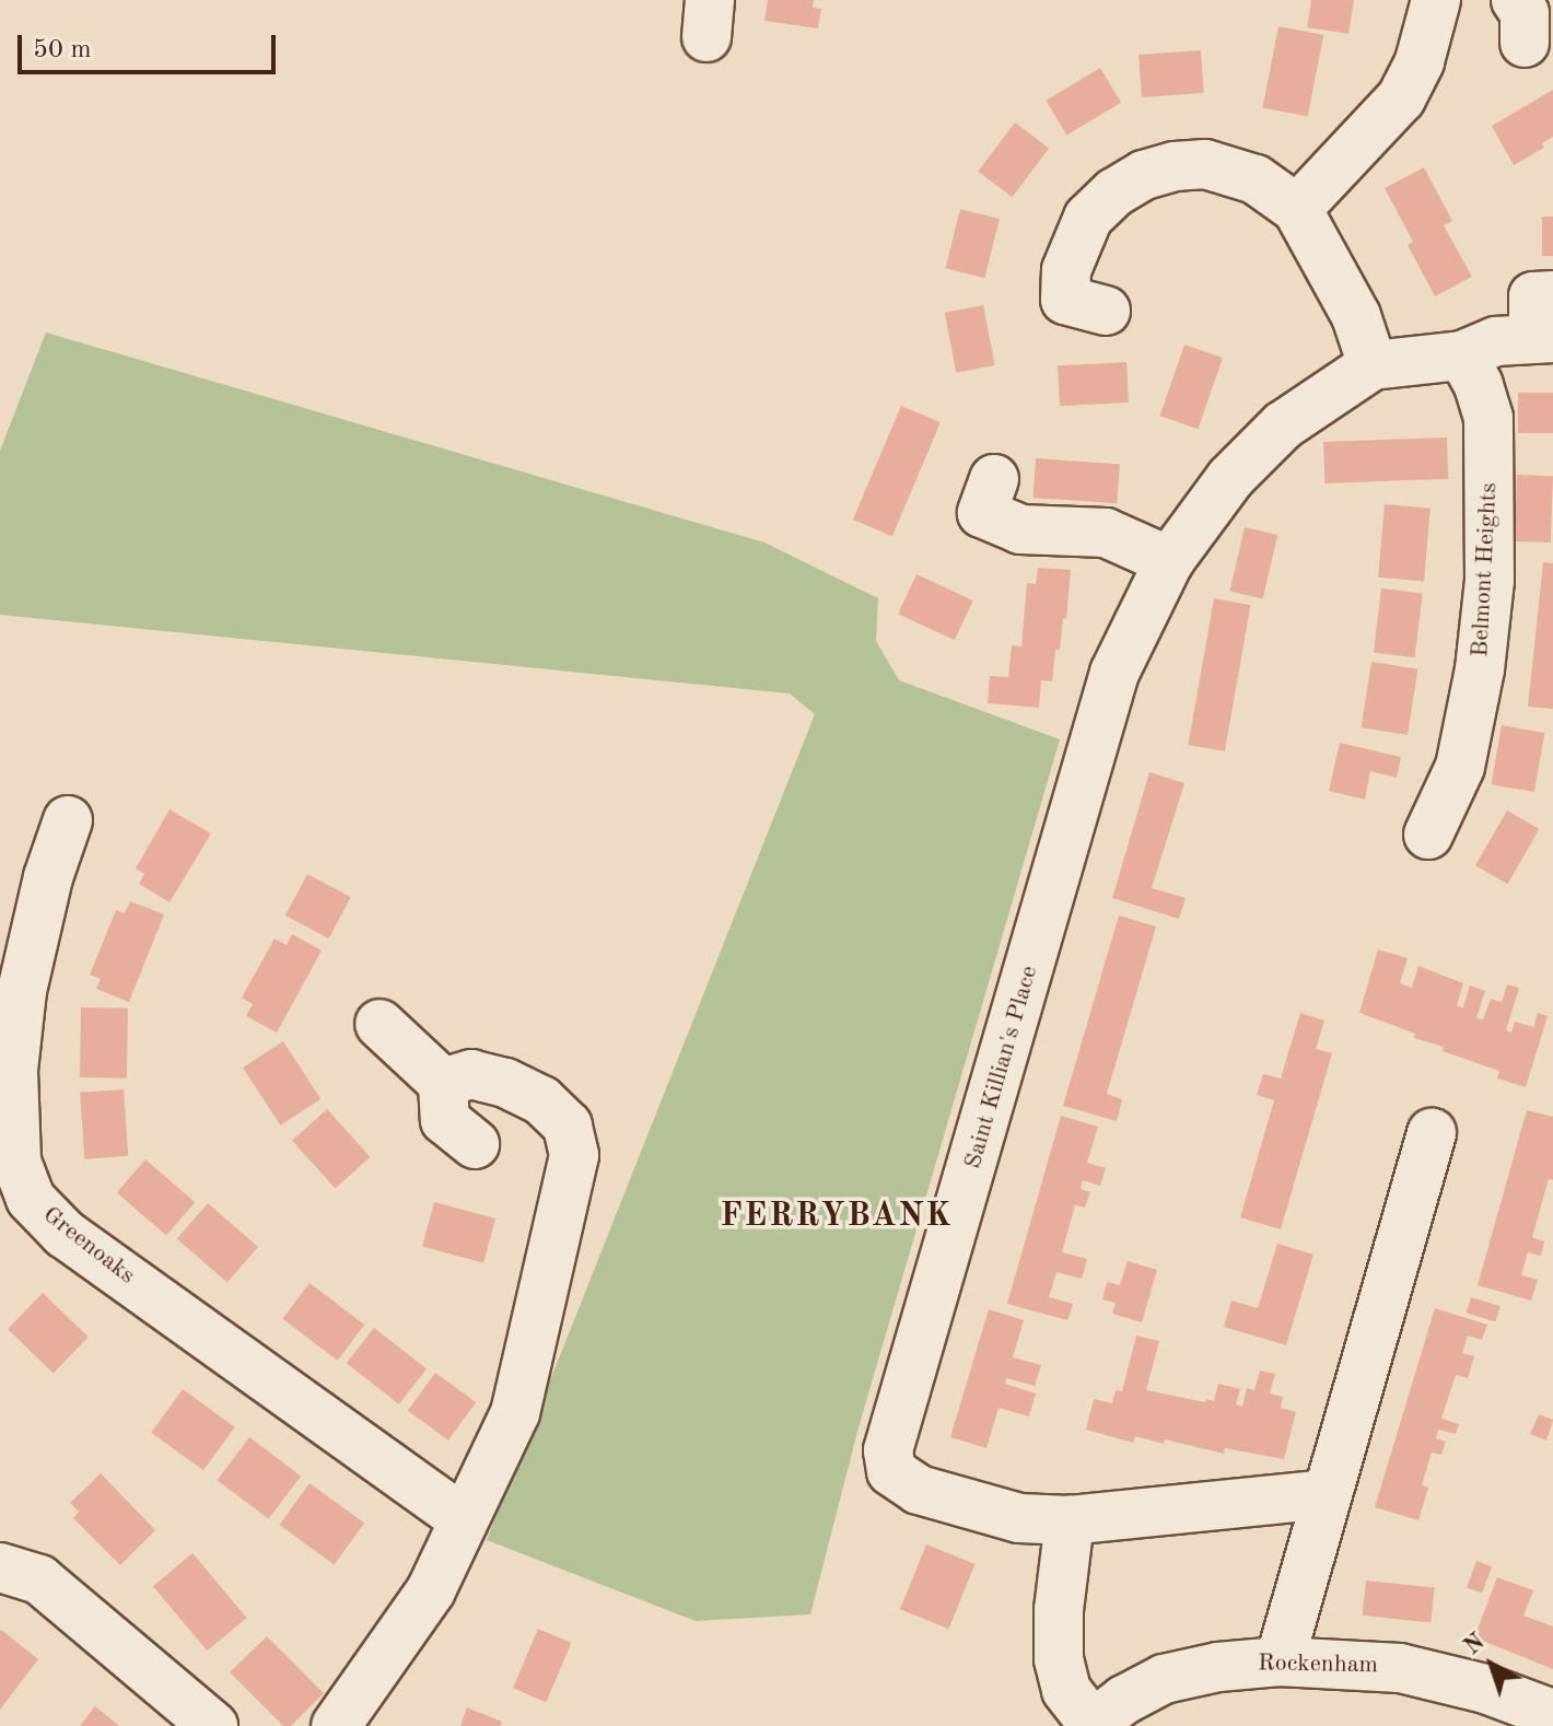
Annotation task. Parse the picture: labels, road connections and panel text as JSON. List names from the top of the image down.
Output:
{
  "streets": {
    "street": [
      "Belmont Heights",
      "Saint Killian's Place",
      "Greenoaks",
      "Rockenham"
    ]
  },
  "districts": ["FERRYBANK"],
  "scale_bar": "50 m",
  "north": "top left"
}
